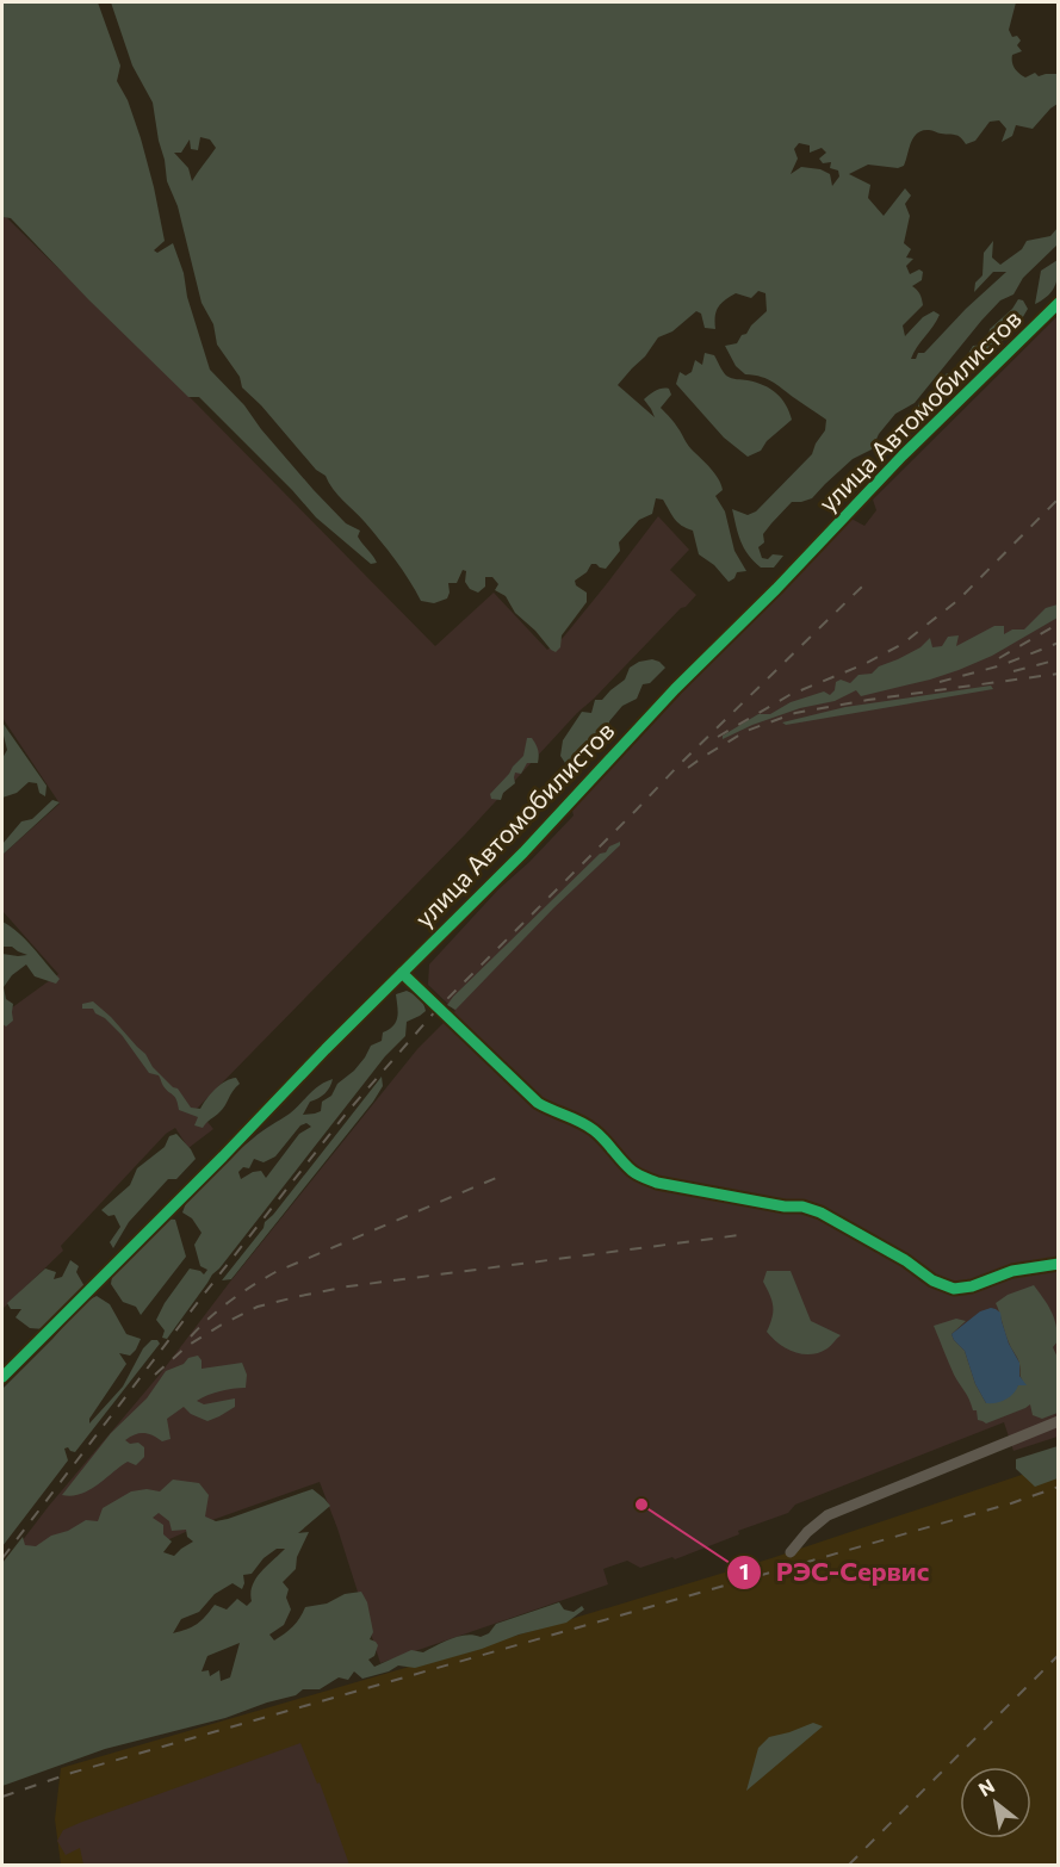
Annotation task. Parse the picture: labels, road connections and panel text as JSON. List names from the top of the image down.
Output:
{
  "streets": {
    "street": ["улица Автомобилистов"]
  },
  "places": ["РЭС-Сервис"],
  "north": "top left"
}
